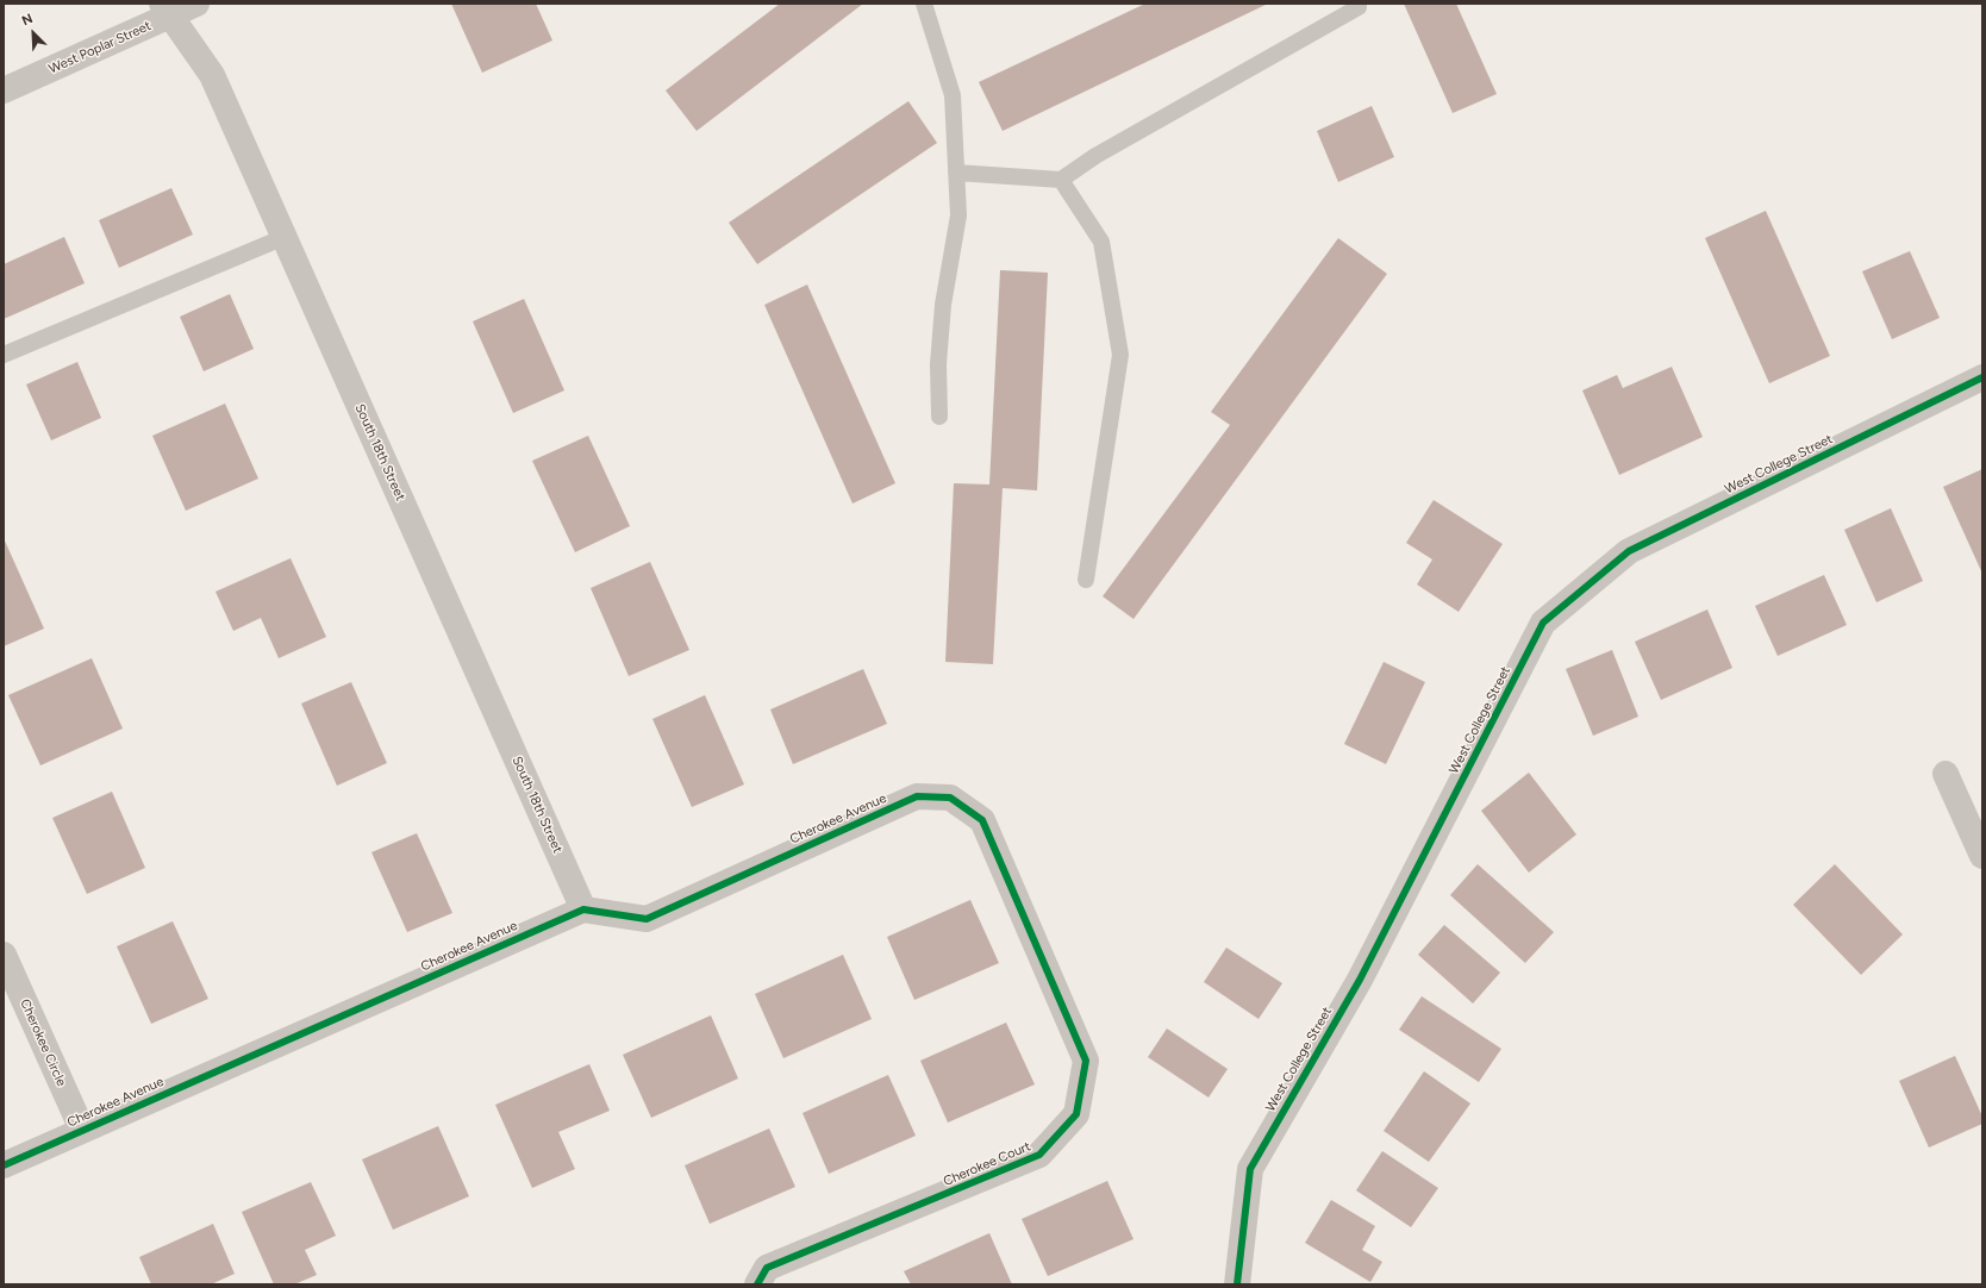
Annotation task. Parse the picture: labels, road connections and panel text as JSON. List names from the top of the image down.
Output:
{
  "streets": {
    "street": [
      "West Poplar Street",
      "South 18th Street",
      "West College Street",
      "Cherokee Avenue",
      "Cherokee Circle",
      "Cherokee Court"
    ]
  },
  "crossings": [
    ["West Poplar Street", "South 18th Street"],
    ["South 18th Street", "Cherokee Avenue"],
    ["Cherokee Avenue", "Cherokee Circle"],
    ["Cherokee Avenue", "Cherokee Court"]
  ],
  "north": "top left"
}
